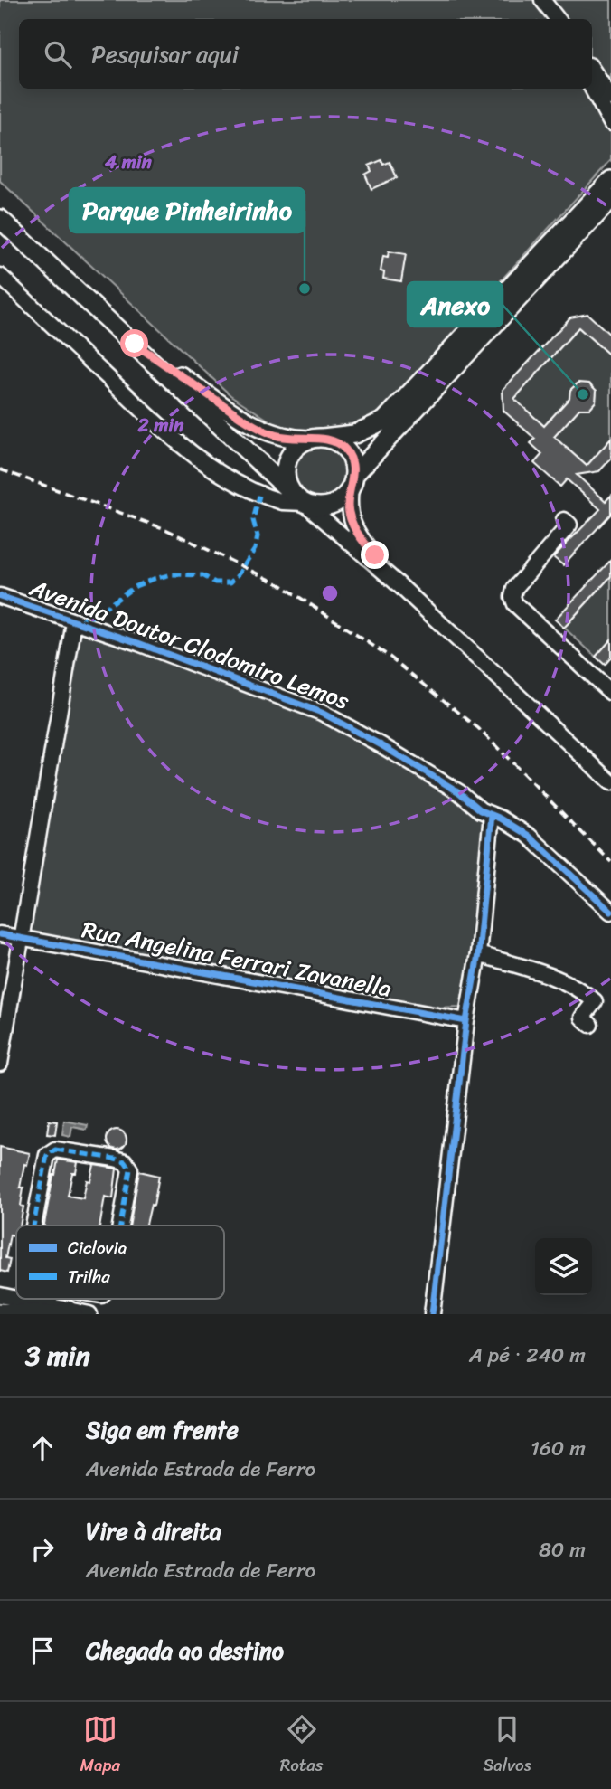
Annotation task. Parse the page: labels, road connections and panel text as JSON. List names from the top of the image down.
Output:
{
  "streets": {
    "street": ["Avenida Doutor Clodomiro Lemos", "Rua Angelina Ferrari Zavanella"]
  },
  "places": ["Parque Pinheirinho", "Anexo"],
  "legend": ["Ciclovia", "Trilha"],
  "page": {
    "search": "Pesquisar aqui",
    "heading": ["3 min", "A pé · 240 m"],
    "list": [
      ["Siga em frente", "Avenida Estrada de Ferro", "160 m"],
      ["Vire à direita", "Avenida Estrada de Ferro", "80 m"],
      "Chegada ao destino"
    ],
    "nav": ["Mapa", "Rotas", "Salvos"]
  },
  "rings": ["4 min", "2 min"]
}
